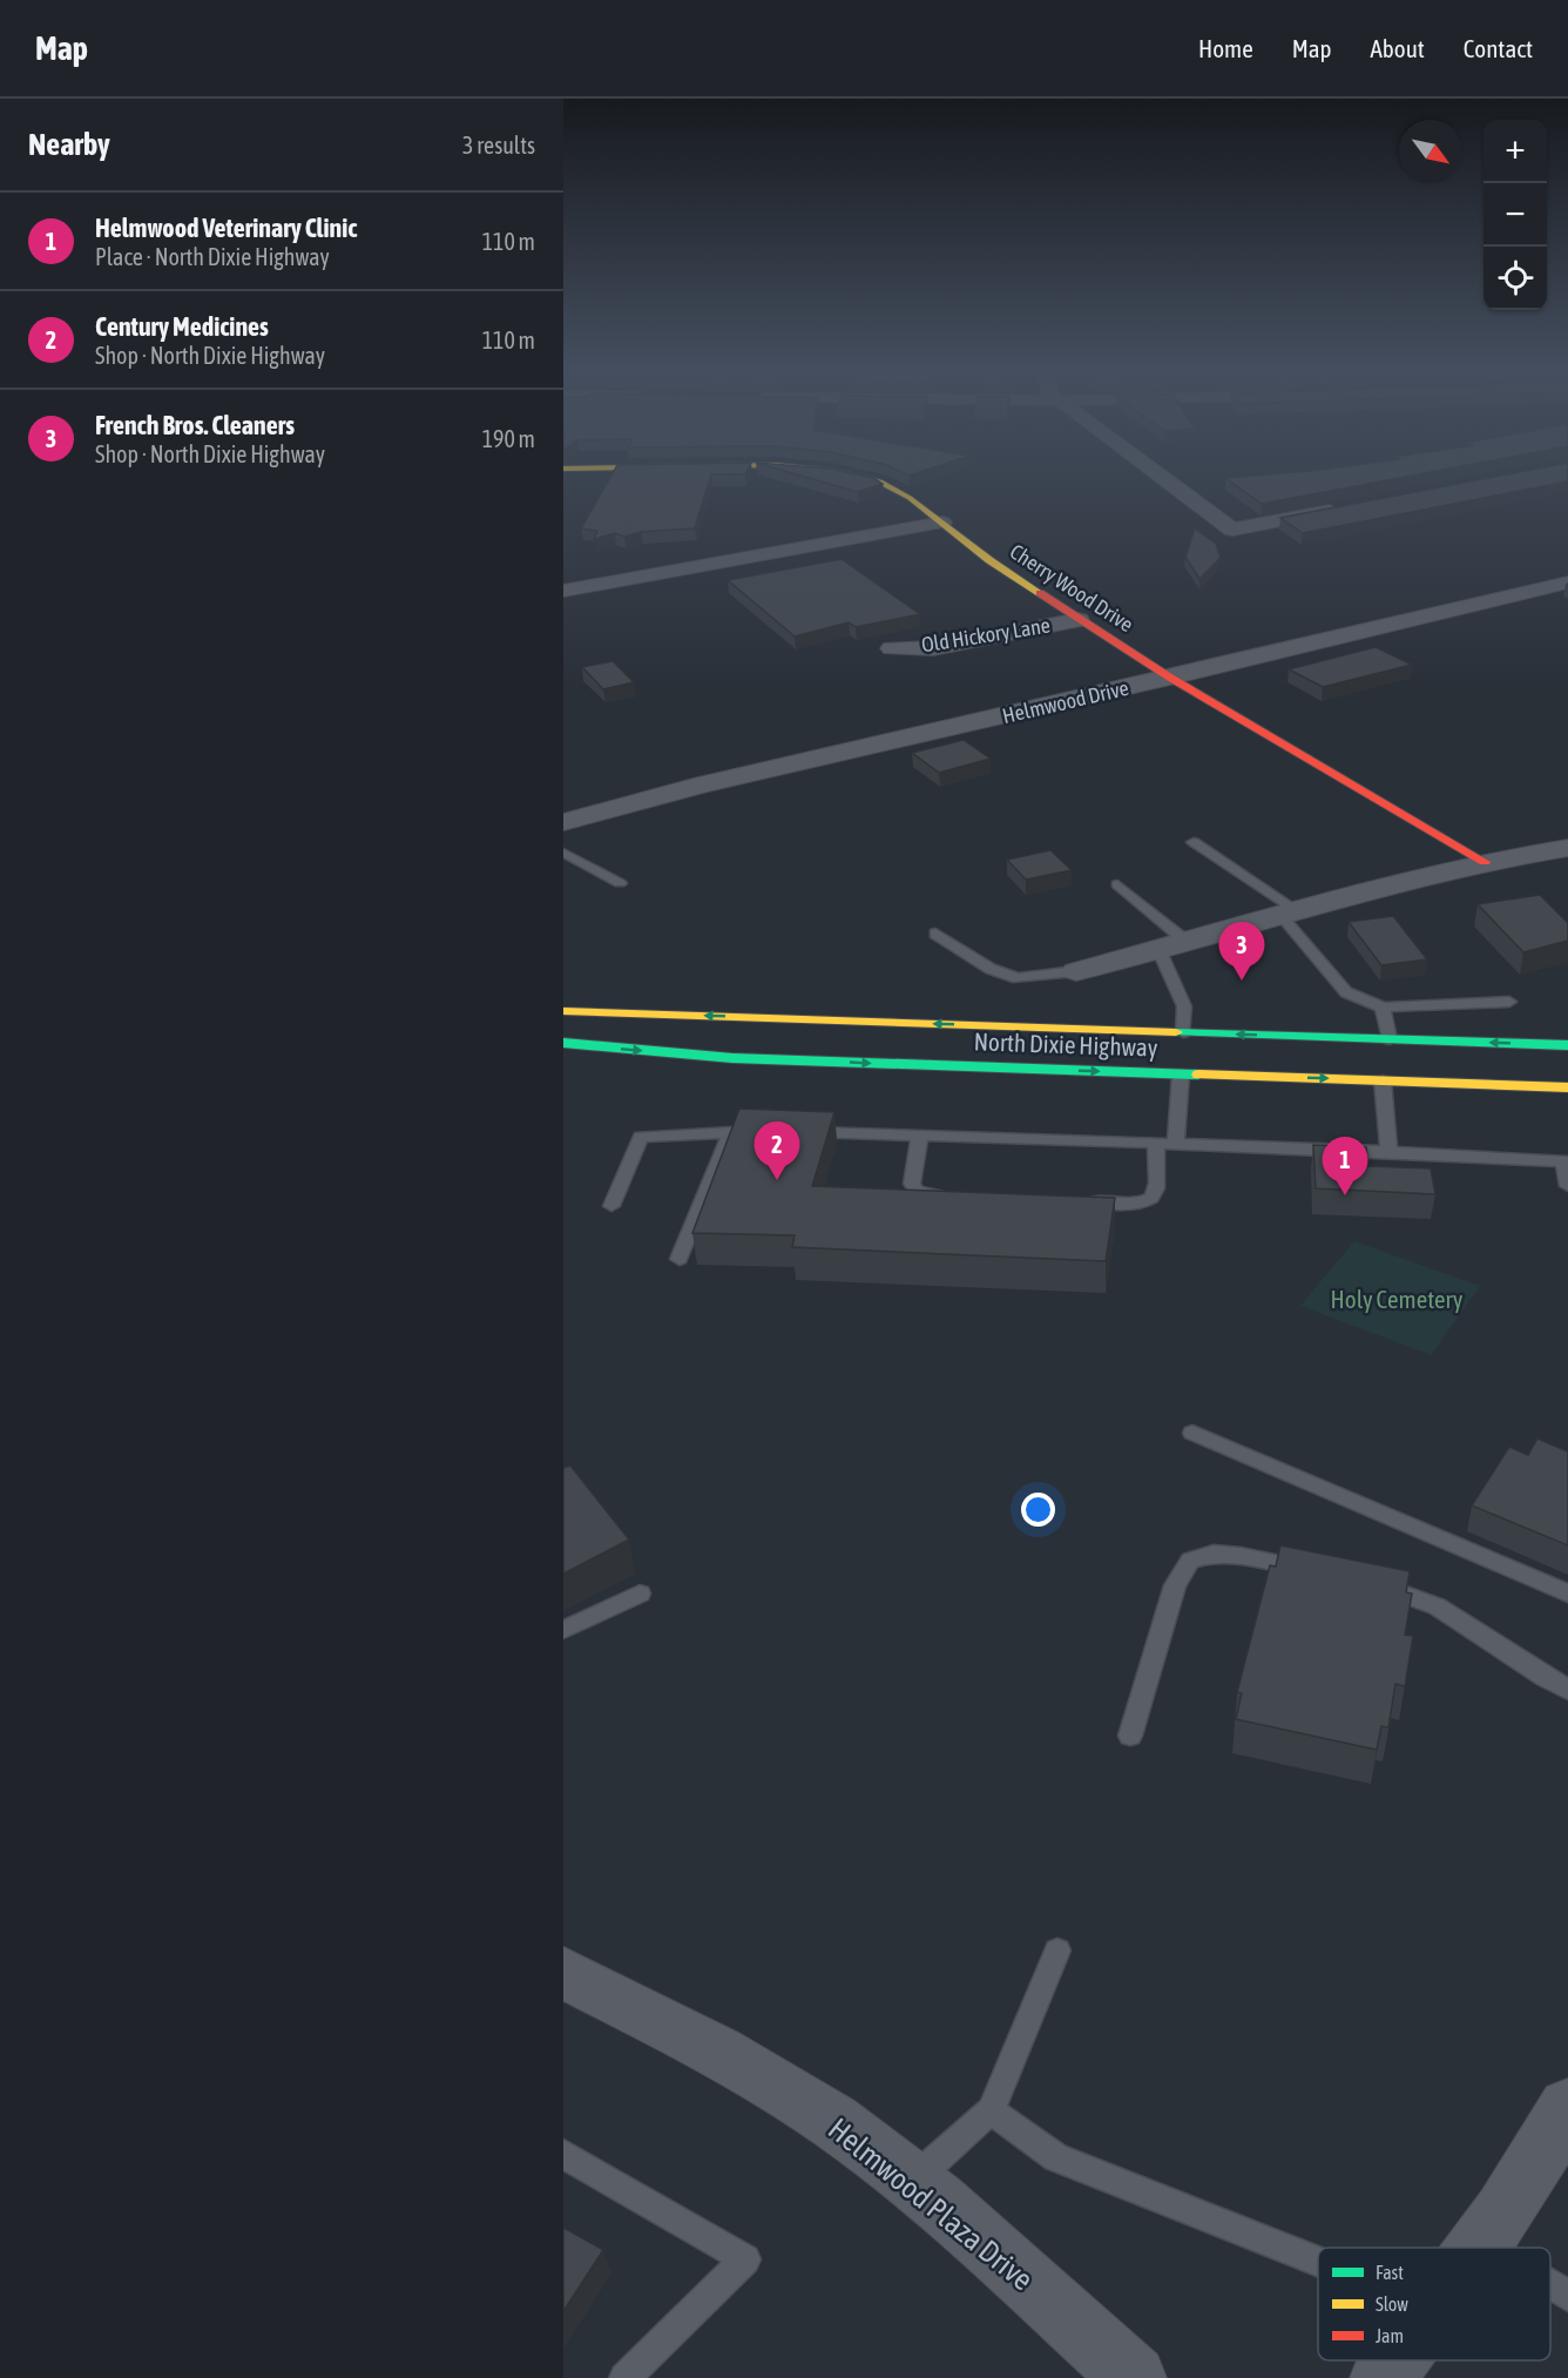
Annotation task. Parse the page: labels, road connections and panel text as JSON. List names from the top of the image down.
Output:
{
  "streets": {
    "street": [
      "Cherry Wood Drive",
      "Old Hickory Lane",
      "Helmwood Drive",
      "North Dixie Highway",
      "Helmwood Plaza Drive"
    ]
  },
  "crossings": [
    ["Cherry Wood Drive", "Old Hickory Lane"],
    ["Cherry Wood Drive", "Helmwood Drive"]
  ],
  "parks": ["Holy Cemetery"],
  "legend": ["Fast", "Slow", "Jam"],
  "north": "bottom right",
  "page": {
    "header": "Map",
    "nav": [
      "Home",
      "Map",
      "About",
      "Contact"
    ],
    "heading": ["Nearby", "3 results"],
    "map_buttons": ["+", "−"],
    "list": [
      {
        "mark": "1",
        "name": "Helmwood Veterinary Clinic",
        "note": "Place · North Dixie Highway",
        "value": "110 m"
      },
      {
        "mark": "2",
        "name": "Century Medicines",
        "note": "Shop · North Dixie Highway",
        "value": "110 m"
      },
      {
        "mark": "3",
        "name": "French Bros. Cleaners",
        "note": "Shop · North Dixie Highway",
        "value": "190 m"
      }
    ],
    "pins": ["3", "2", "1"]
  }
}
